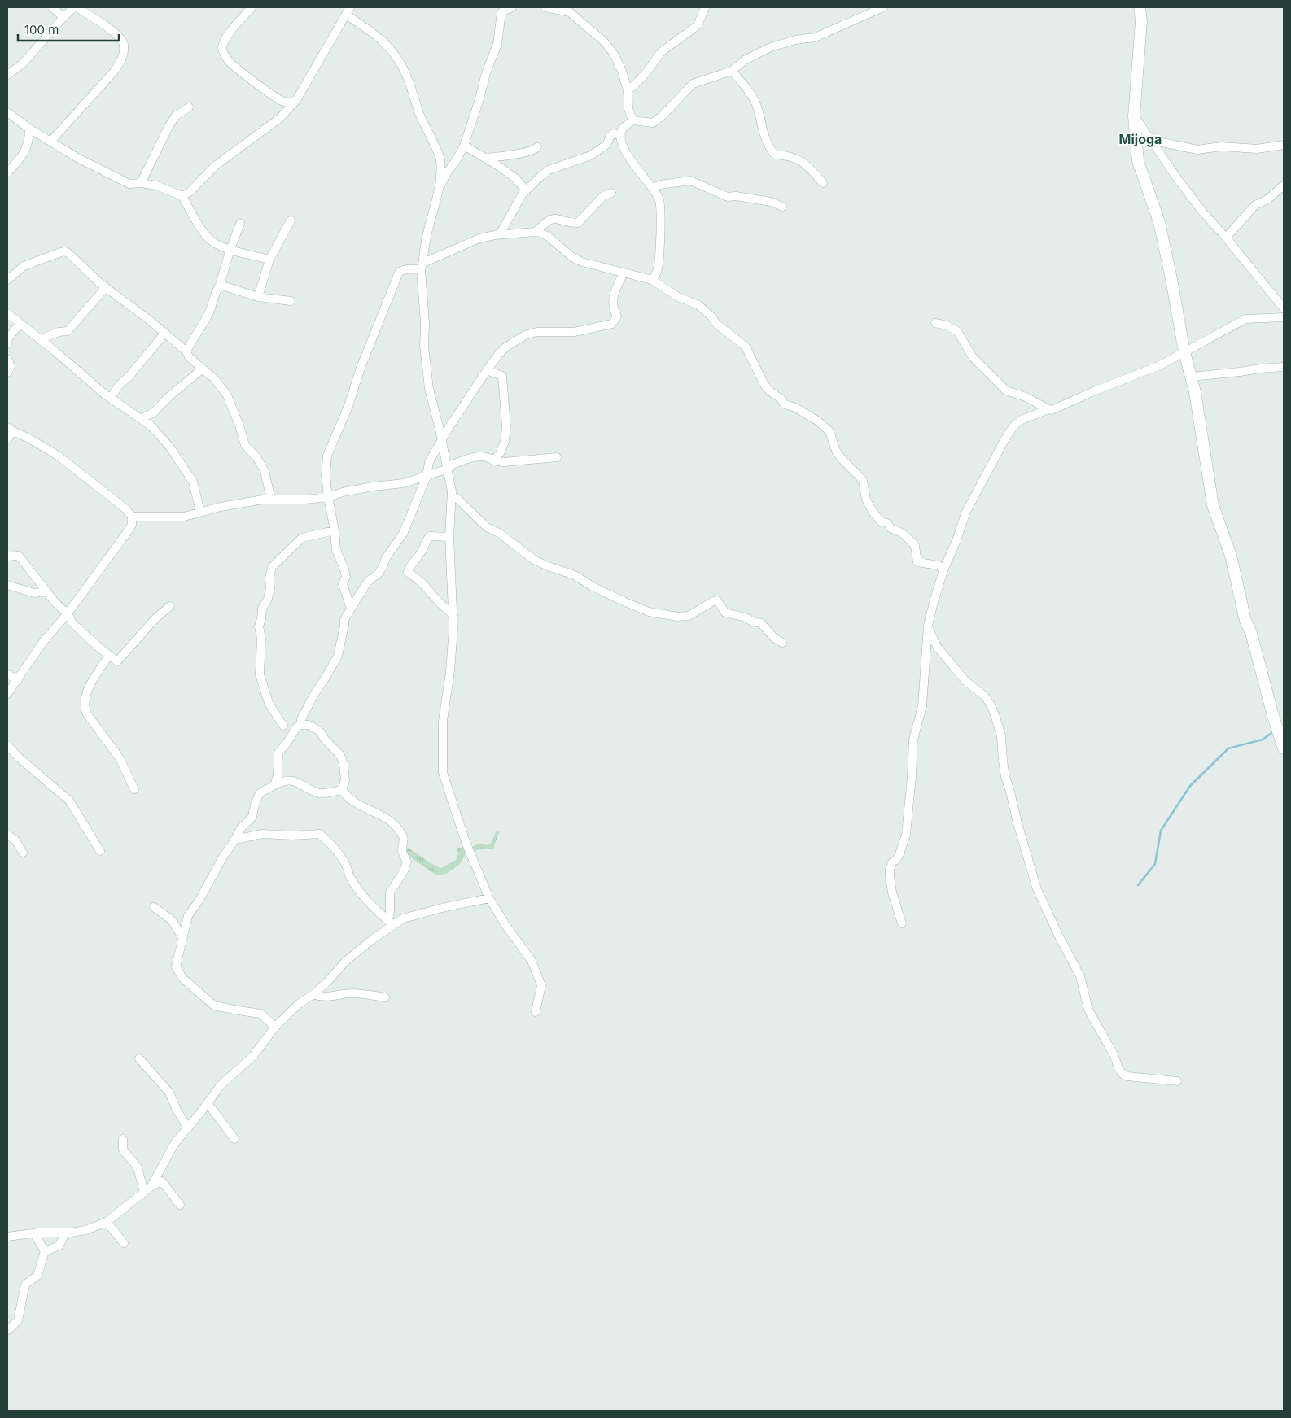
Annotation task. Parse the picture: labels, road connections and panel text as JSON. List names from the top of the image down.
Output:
{
  "districts": ["Mijoga"],
  "scale_bar": "100 m"
}
